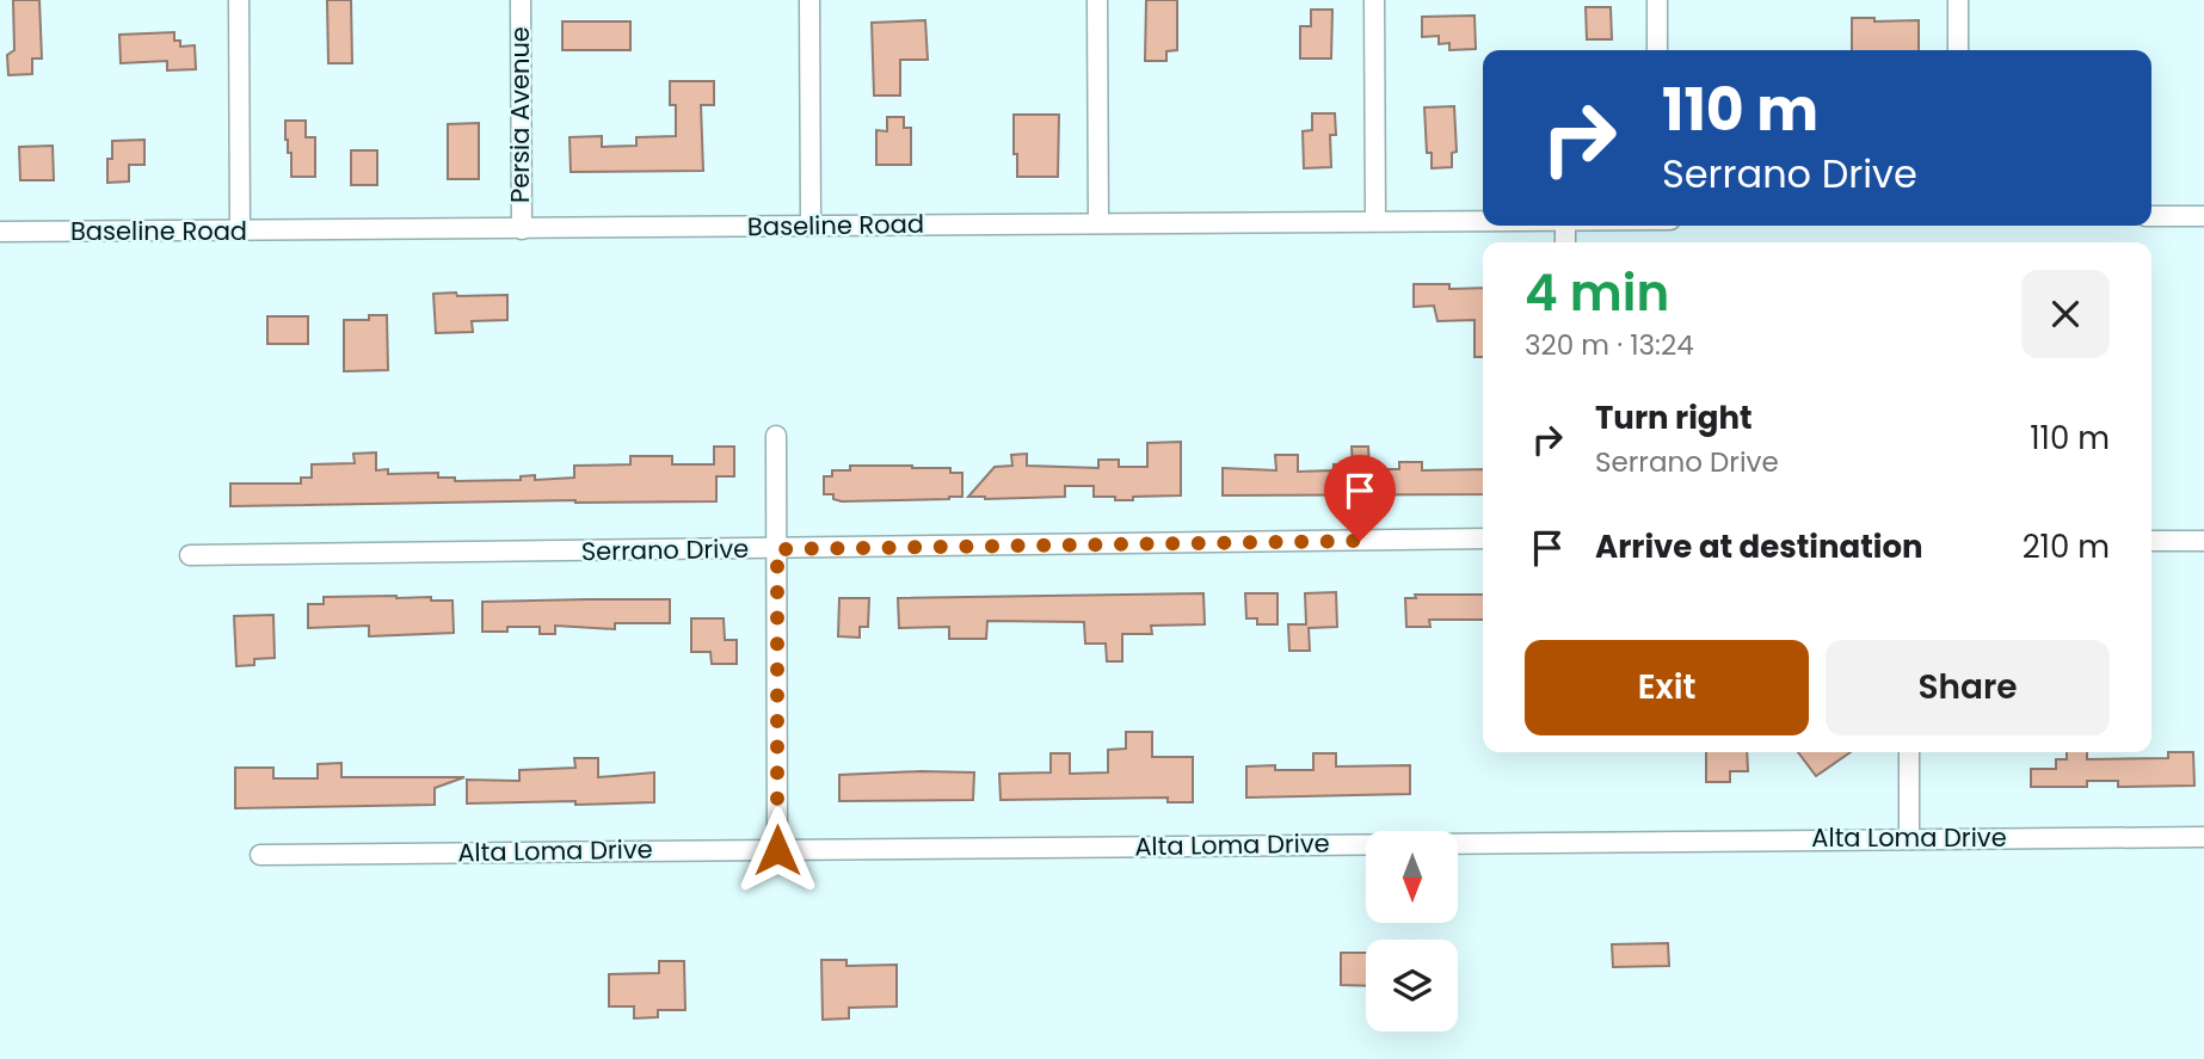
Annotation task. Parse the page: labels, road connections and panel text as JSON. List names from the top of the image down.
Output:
{
  "streets": {
    "street": [
      "Persia Avenue",
      "Baseline Road",
      "Serrano Drive",
      "Alta Loma Drive"
    ]
  },
  "crossings": [
    ["Persia Avenue", "Baseline Road"]
  ],
  "north": "bottom",
  "page": {
    "turn": ["110 m", "Serrano Drive"],
    "heading": ["4 min", "320 m · 13:24"],
    "list": [
      {
        "name": "Turn right",
        "note": "Serrano Drive",
        "value": "110 m"
      },
      {
        "name": "Arrive at destination",
        "value": "210 m"
      }
    ],
    "buttons": ["Exit", "Share"]
  }
}
